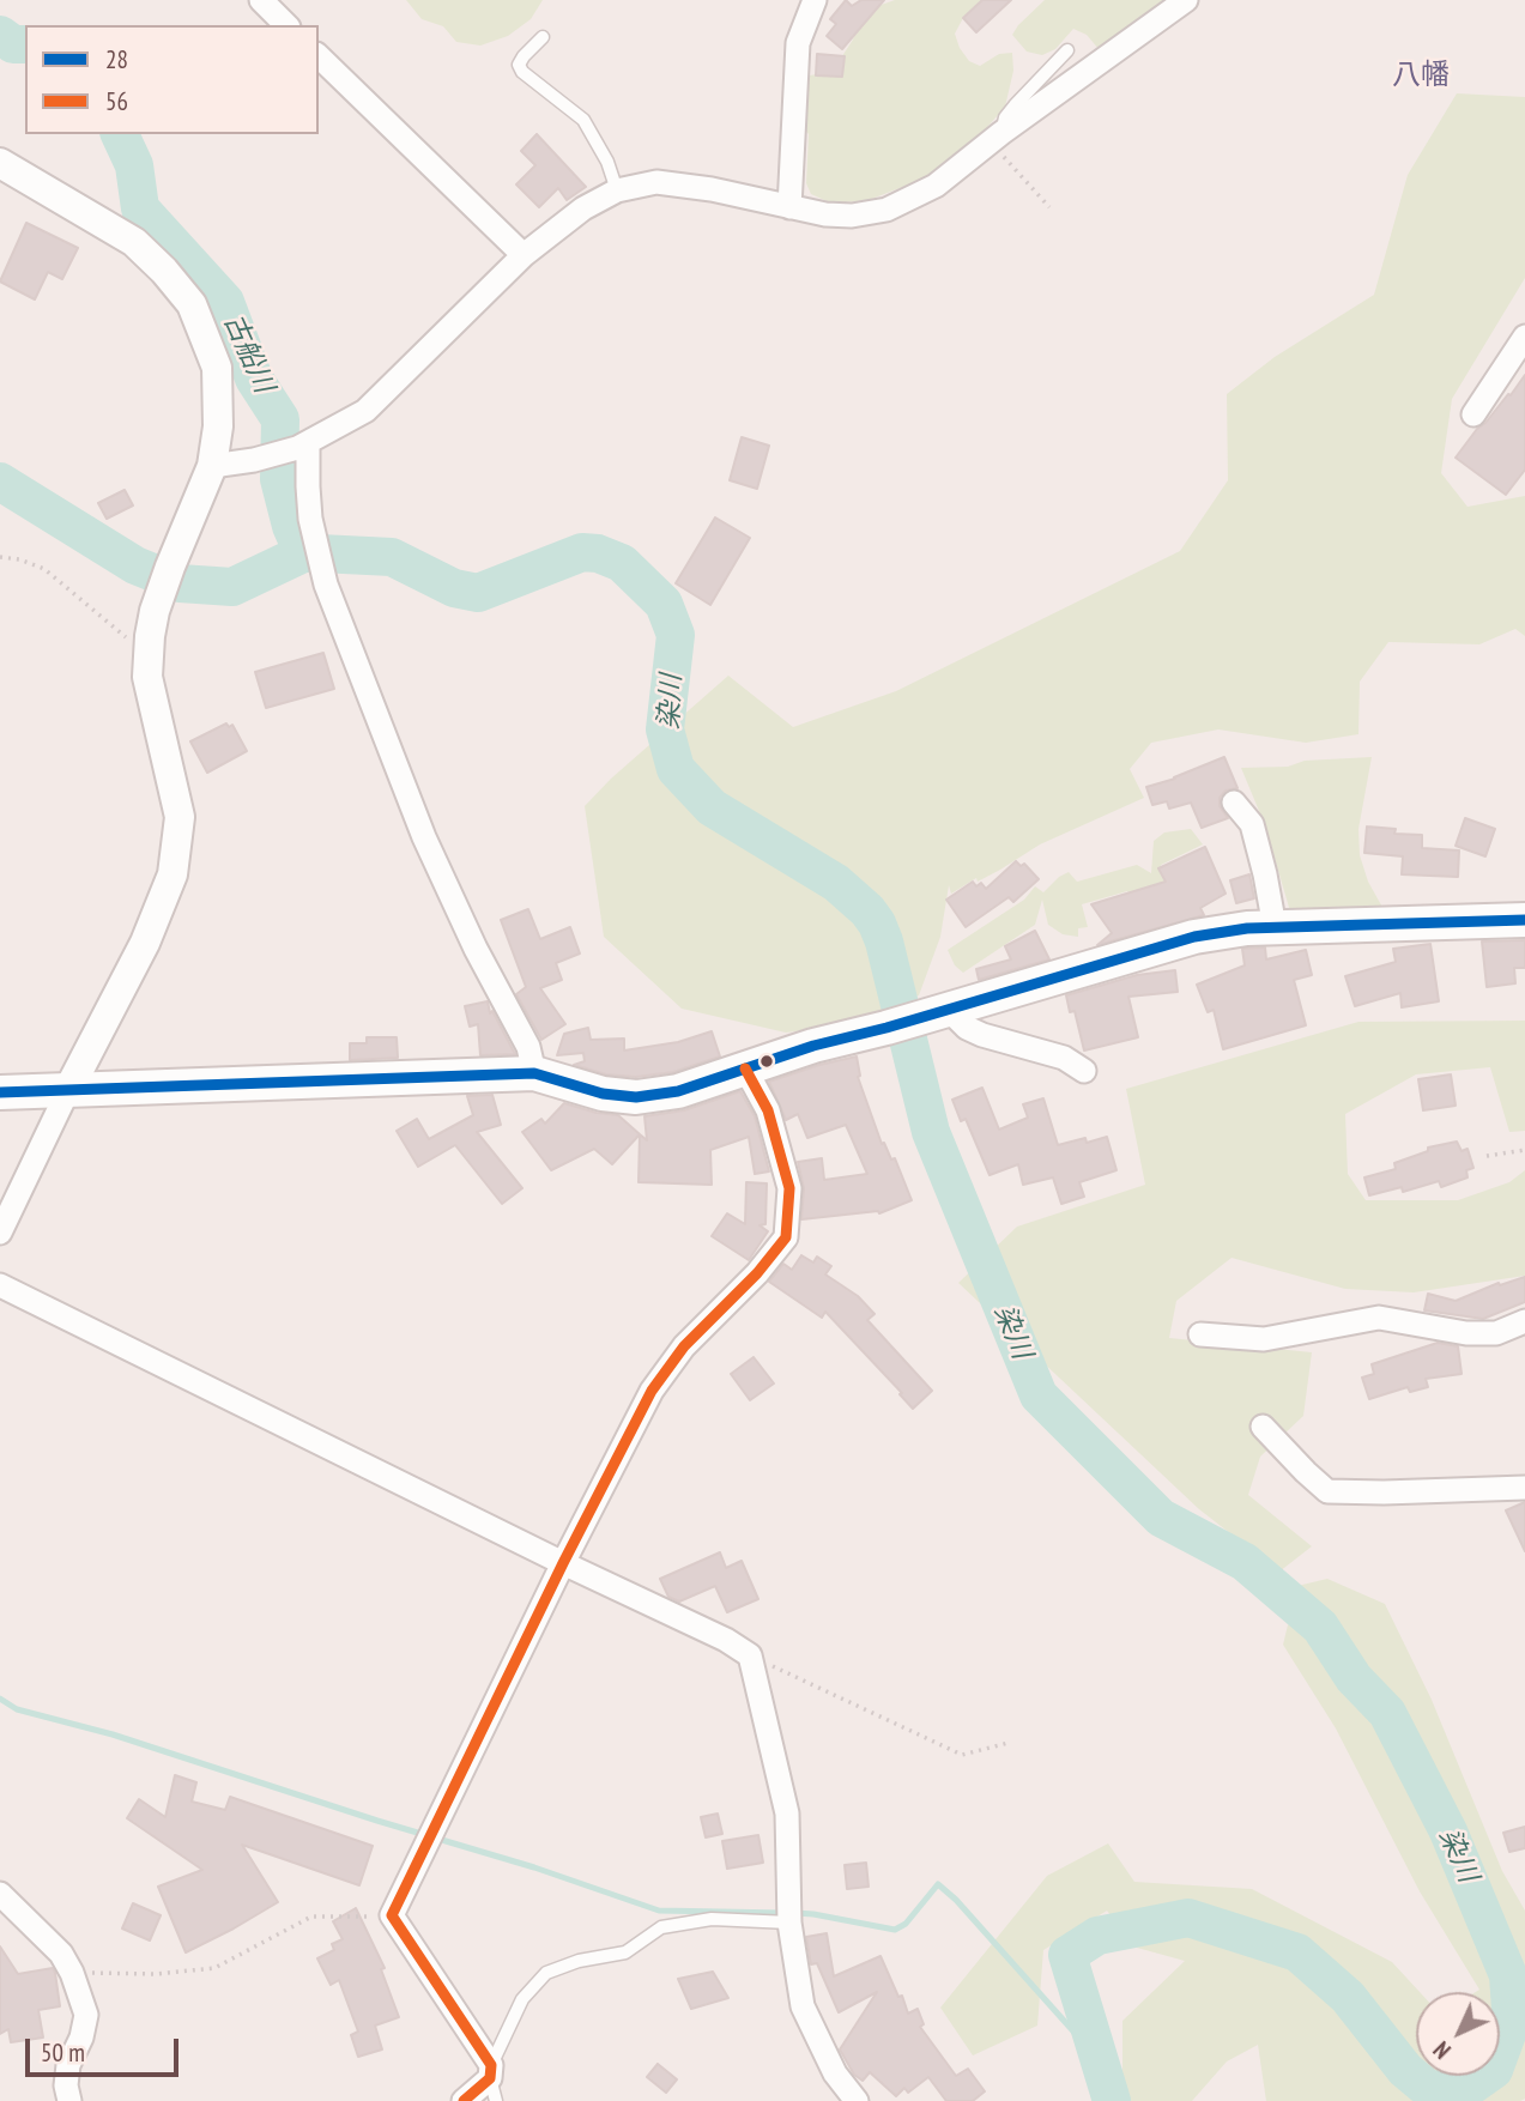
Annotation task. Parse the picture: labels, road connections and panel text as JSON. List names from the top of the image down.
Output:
{
  "districts": ["八幡"],
  "water": ["古船川", "染川"],
  "lines": ["transit line 28", "transit line 56"],
  "legend": ["28", "56"],
  "scale_bar": "50 m",
  "north": "bottom left"
}
